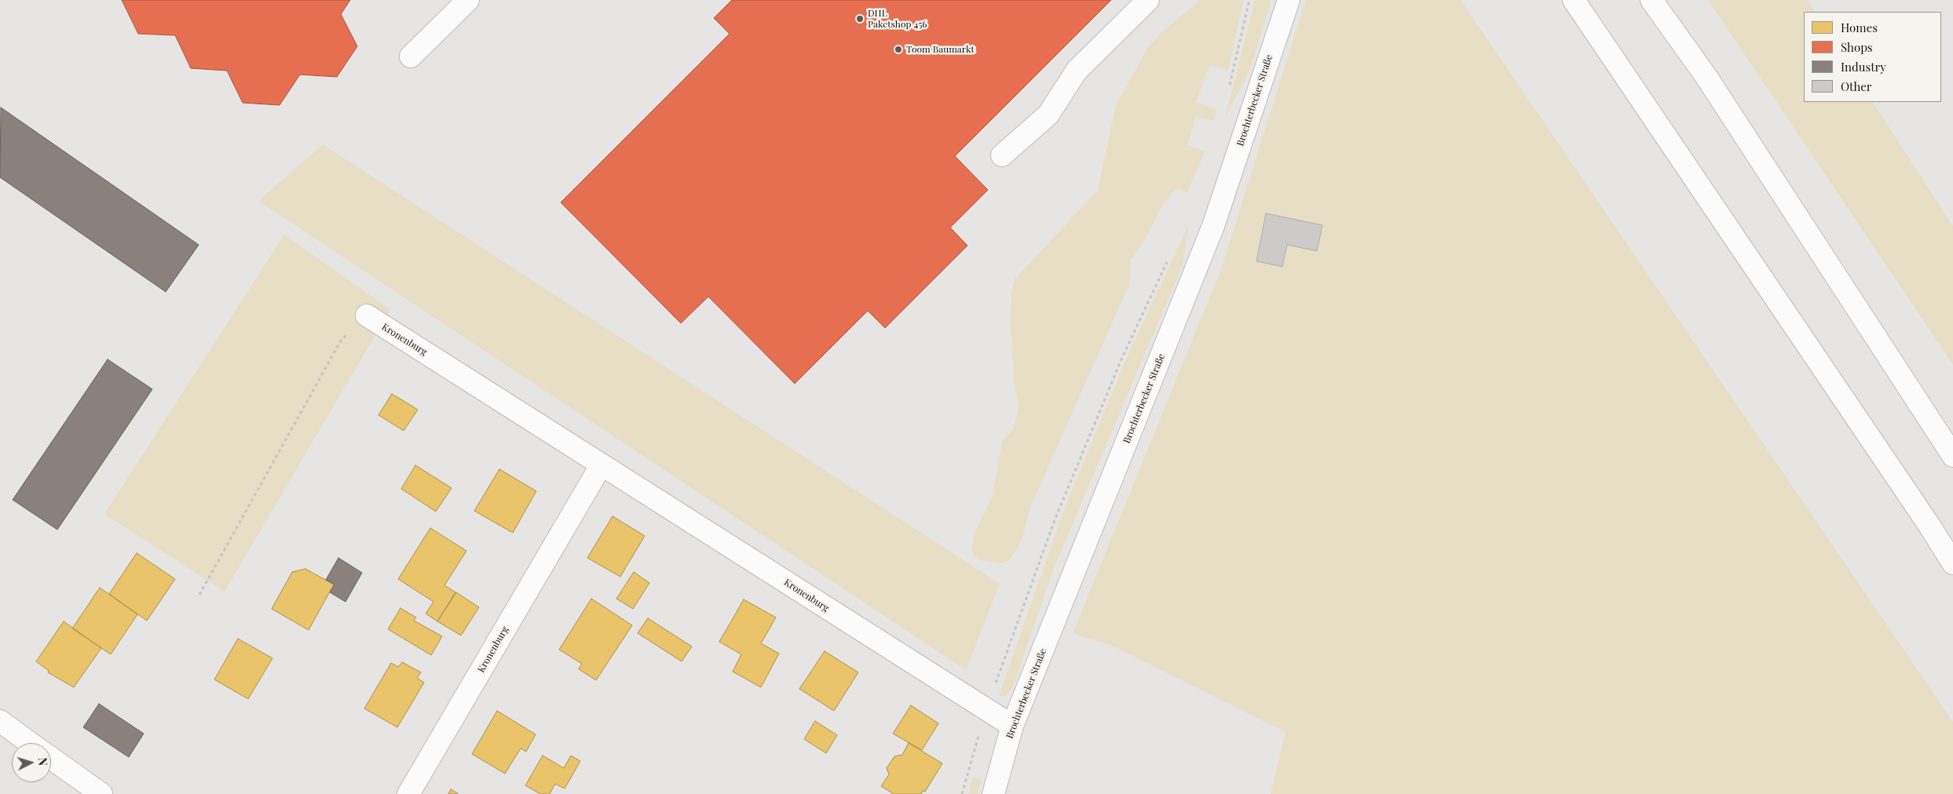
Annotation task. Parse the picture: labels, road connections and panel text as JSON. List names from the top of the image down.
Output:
{
  "streets": {
    "main road": ["Brochterbecker Straße", "Kronenburg"]
  },
  "crossings": [
    ["Brochterbecker Straße", "Kronenburg"]
  ],
  "places": ["DHL Paketshop 456", "Toom Baumarkt"],
  "legend": [
    "Homes",
    "Shops",
    "Industry",
    "Other"
  ],
  "north": "right"
}
